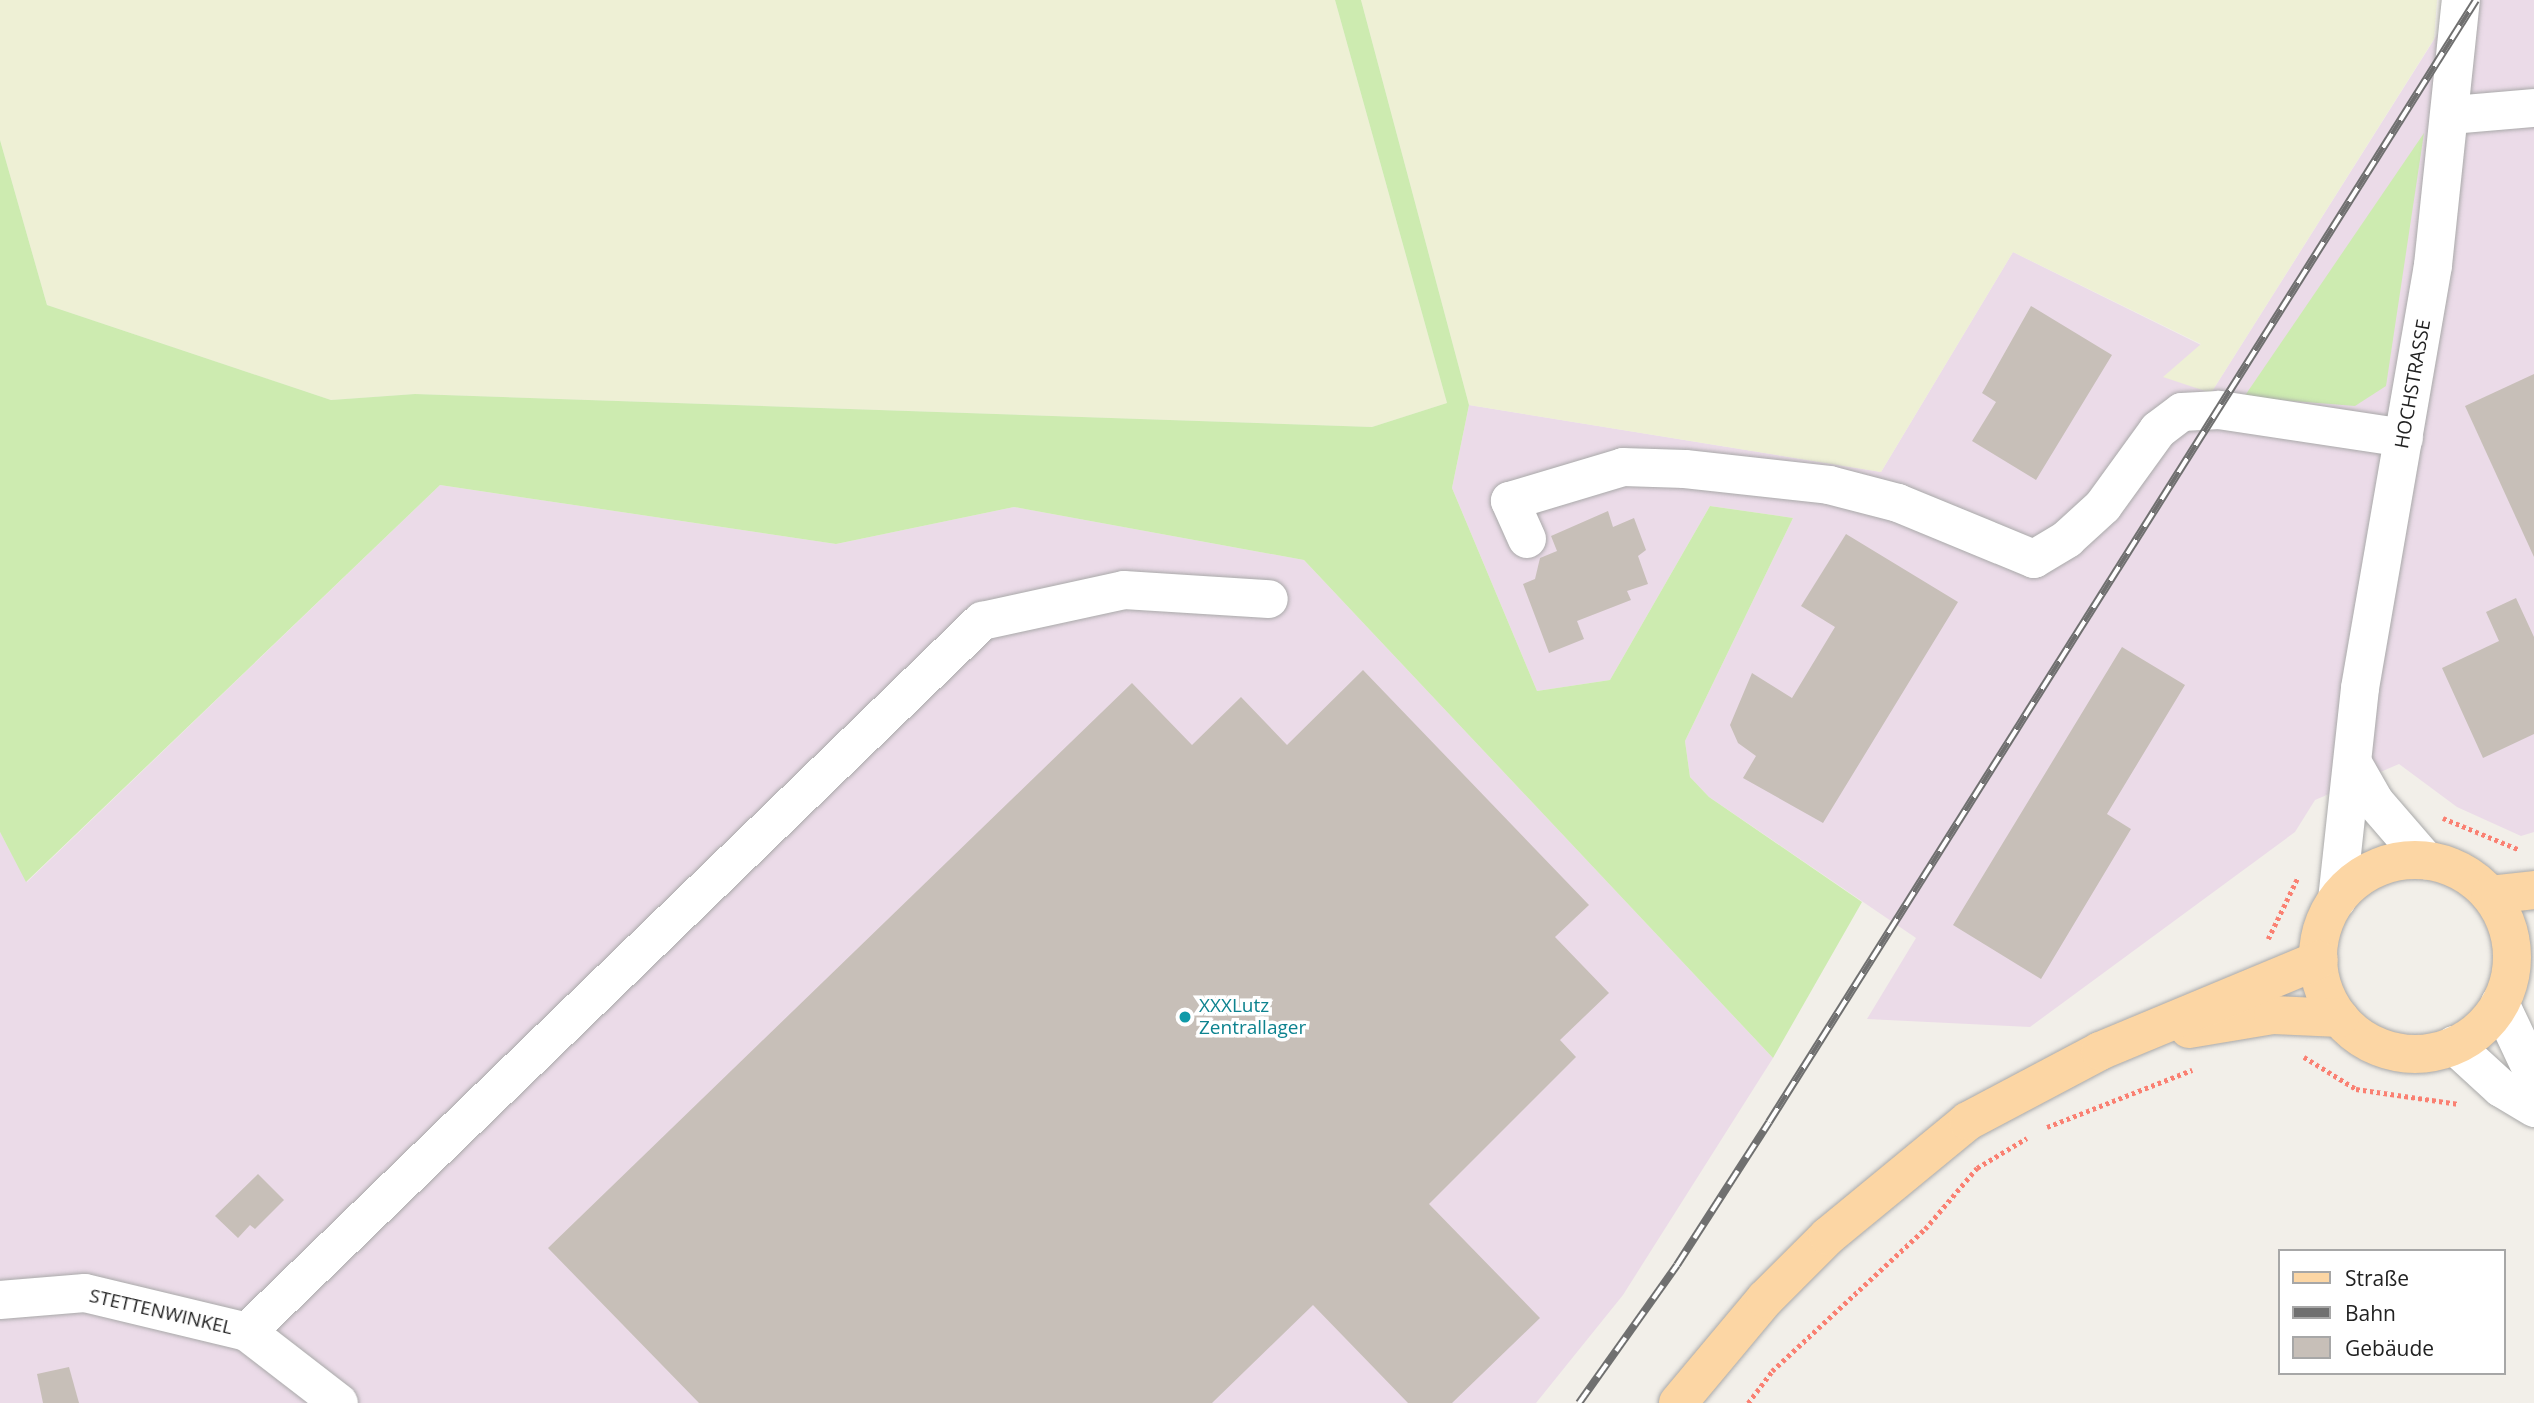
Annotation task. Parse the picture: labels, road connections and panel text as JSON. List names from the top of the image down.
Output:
{
  "streets": {
    "street": ["HOCHSTRASSE", "STETTENWINKEL"]
  },
  "places": ["XXXLutz Zentrallager"],
  "legend": ["Straße", "Bahn", "Gebäude"]
}
